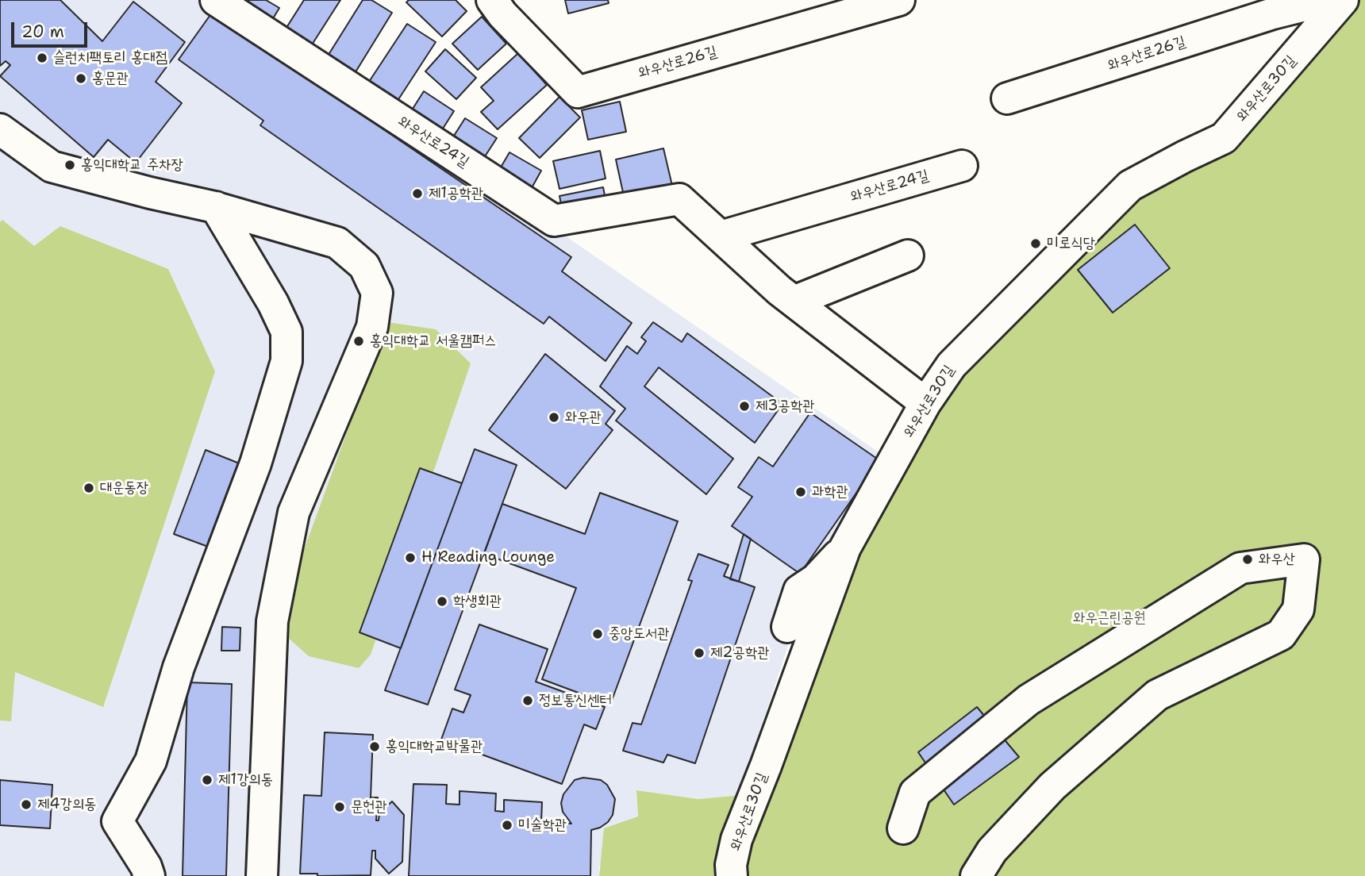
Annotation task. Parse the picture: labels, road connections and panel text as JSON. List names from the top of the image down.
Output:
{
  "streets": {
    "street": ["와우산로26길", "와우산로30길", "와우산로24길"]
  },
  "crossings": [
    ["와우산로30길", "와우산로24길"]
  ],
  "parks": ["와우근린공원"],
  "places": [
    "슬런치팩토리 홍대점",
    "홍문관",
    "홍익대학교 주차장",
    "제1공학관",
    "미로식당",
    "홍익대학교 서울캠퍼스",
    "제3공학관",
    "와우관",
    "대운동장",
    "과학관",
    "H Reading Lounge",
    "와우산",
    "학생회관",
    "중앙도서관",
    "제2공학관",
    "정보통신센터",
    "홍익대학교박물관",
    "제1강의동",
    "제4강의동",
    "문헌관",
    "미술학관"
  ],
  "scale_bar": "20 m"
}
